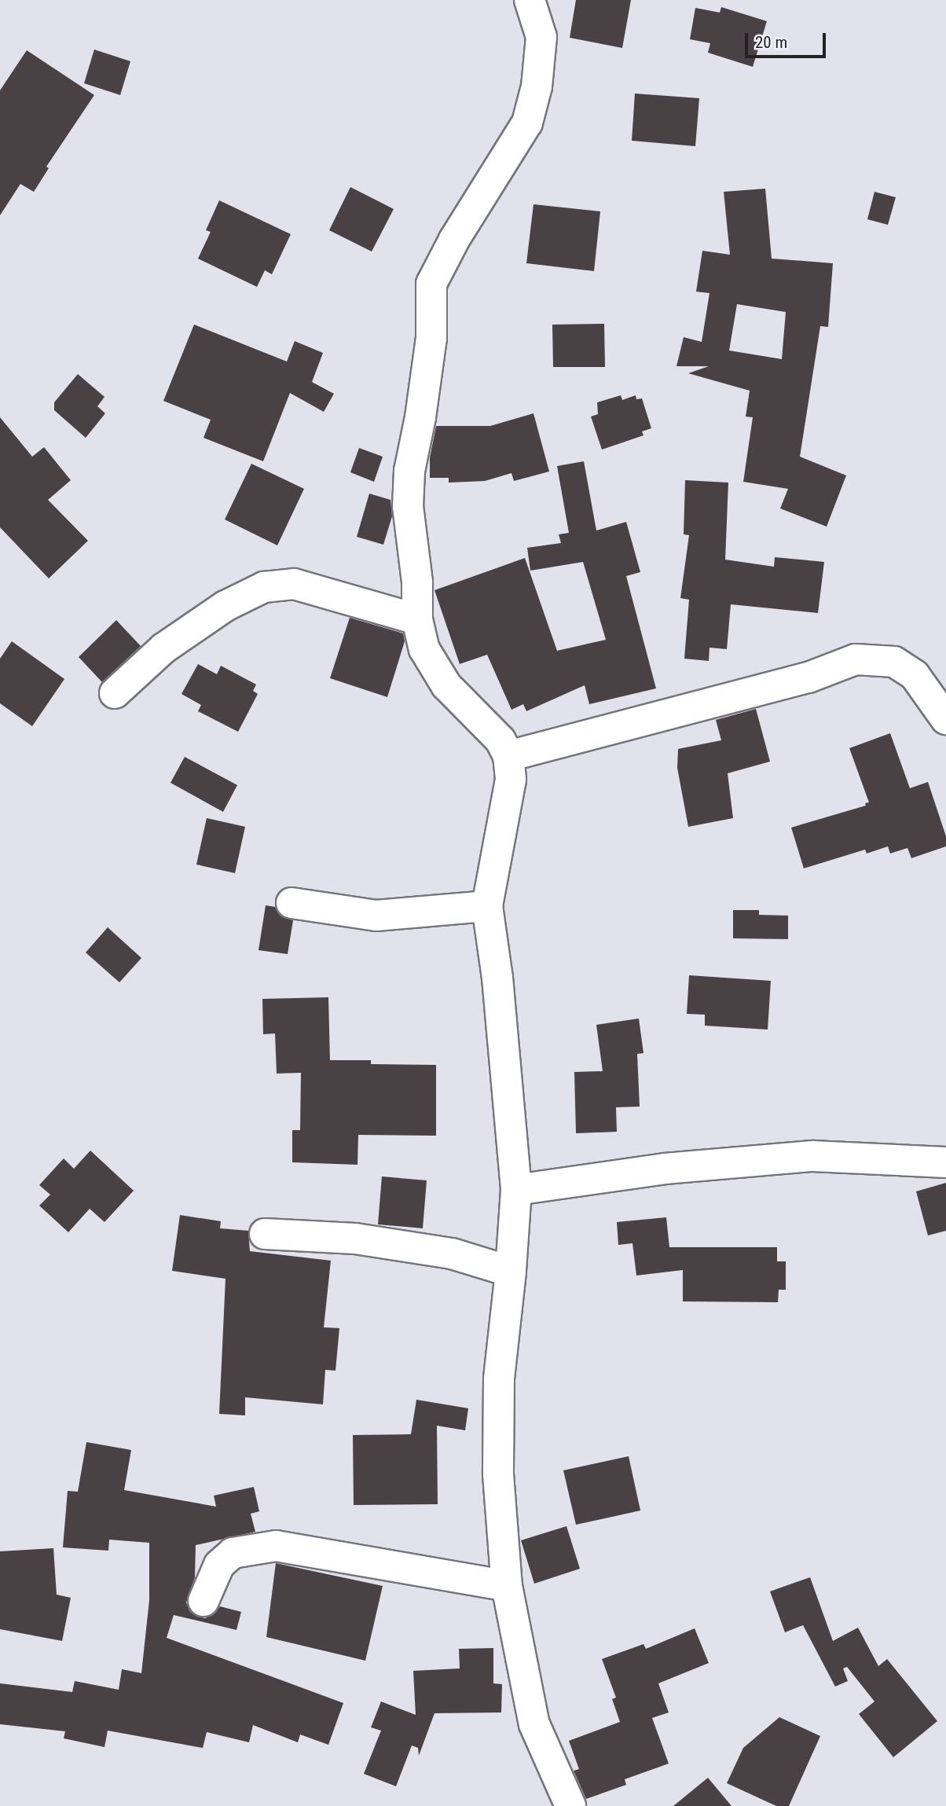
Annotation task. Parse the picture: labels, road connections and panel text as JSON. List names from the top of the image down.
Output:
{
  "scale_bar": "20 m"
}
